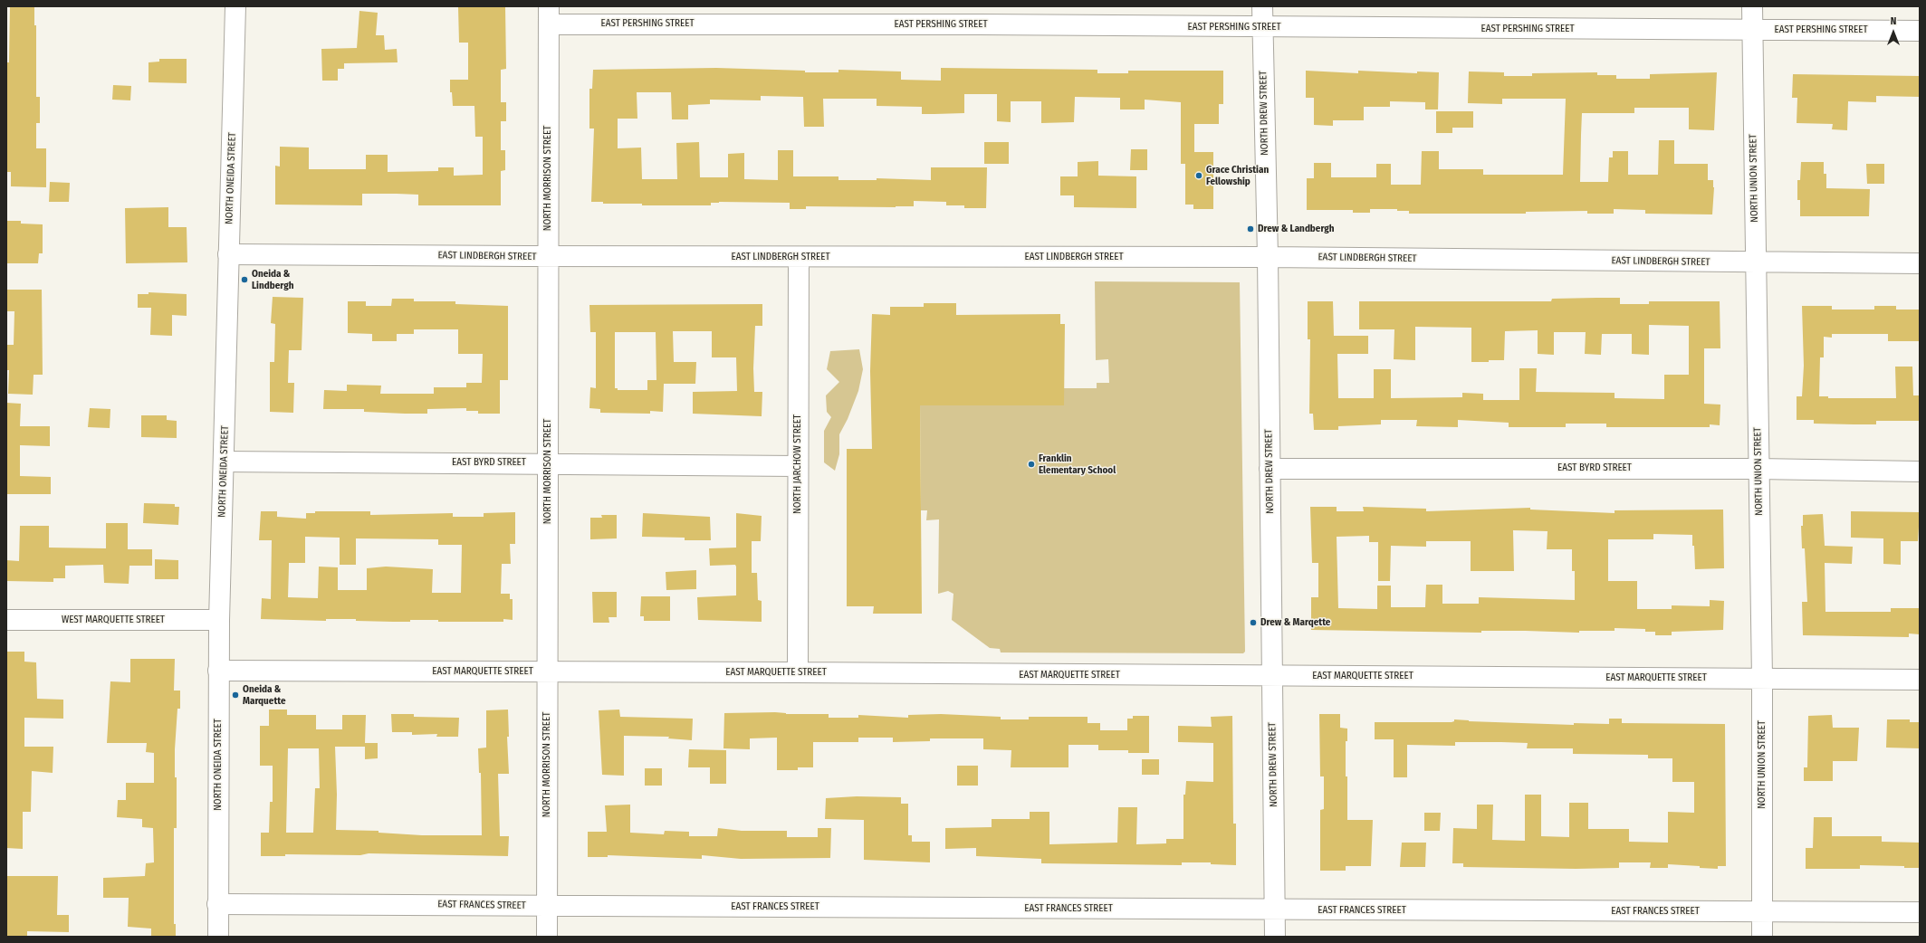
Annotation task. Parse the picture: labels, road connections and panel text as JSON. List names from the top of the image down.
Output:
{
  "streets": {
    "street": [
      "EAST PERSHING STREET",
      "NORTH DREW STREET",
      "NORTH ONEIDA STREET",
      "NORTH MORRISON STREET",
      "NORTH UNION STREET",
      "EAST LINDBERGH STREET",
      "EAST BYRD STREET",
      "NORTH JARCHOW STREET",
      "WEST MARQUETTE STREET",
      "EAST MARQUETTE STREET",
      "EAST FRANCES STREET"
    ]
  },
  "crossings": [
    ["EAST PERSHING STREET", "NORTH DREW STREET"],
    ["EAST PERSHING STREET", "NORTH MORRISON STREET"],
    ["EAST PERSHING STREET", "NORTH UNION STREET"],
    ["NORTH DREW STREET", "EAST LINDBERGH STREET"],
    ["NORTH DREW STREET", "EAST BYRD STREET"],
    ["NORTH DREW STREET", "EAST MARQUETTE STREET"],
    ["NORTH DREW STREET", "EAST FRANCES STREET"],
    ["NORTH ONEIDA STREET", "EAST LINDBERGH STREET"],
    ["NORTH ONEIDA STREET", "EAST BYRD STREET"],
    ["NORTH ONEIDA STREET", "WEST MARQUETTE STREET"],
    ["NORTH ONEIDA STREET", "EAST MARQUETTE STREET"],
    ["NORTH ONEIDA STREET", "EAST FRANCES STREET"],
    ["NORTH MORRISON STREET", "EAST LINDBERGH STREET"],
    ["NORTH MORRISON STREET", "EAST BYRD STREET"],
    ["NORTH MORRISON STREET", "EAST MARQUETTE STREET"],
    ["NORTH MORRISON STREET", "EAST FRANCES STREET"],
    ["NORTH UNION STREET", "EAST LINDBERGH STREET"],
    ["NORTH UNION STREET", "EAST BYRD STREET"],
    ["NORTH UNION STREET", "EAST MARQUETTE STREET"],
    ["NORTH UNION STREET", "EAST FRANCES STREET"],
    ["EAST LINDBERGH STREET", "NORTH JARCHOW STREET"],
    ["EAST BYRD STREET", "NORTH JARCHOW STREET"],
    ["NORTH JARCHOW STREET", "EAST MARQUETTE STREET"]
  ],
  "places": [
    "Grace Christian Fellowship",
    "Drew & Landbergh",
    "Oneida & Lindbergh",
    "Franklin Elementary School",
    "Drew & Marqette",
    "Oneida & Marquette"
  ],
  "north": "top"
}
